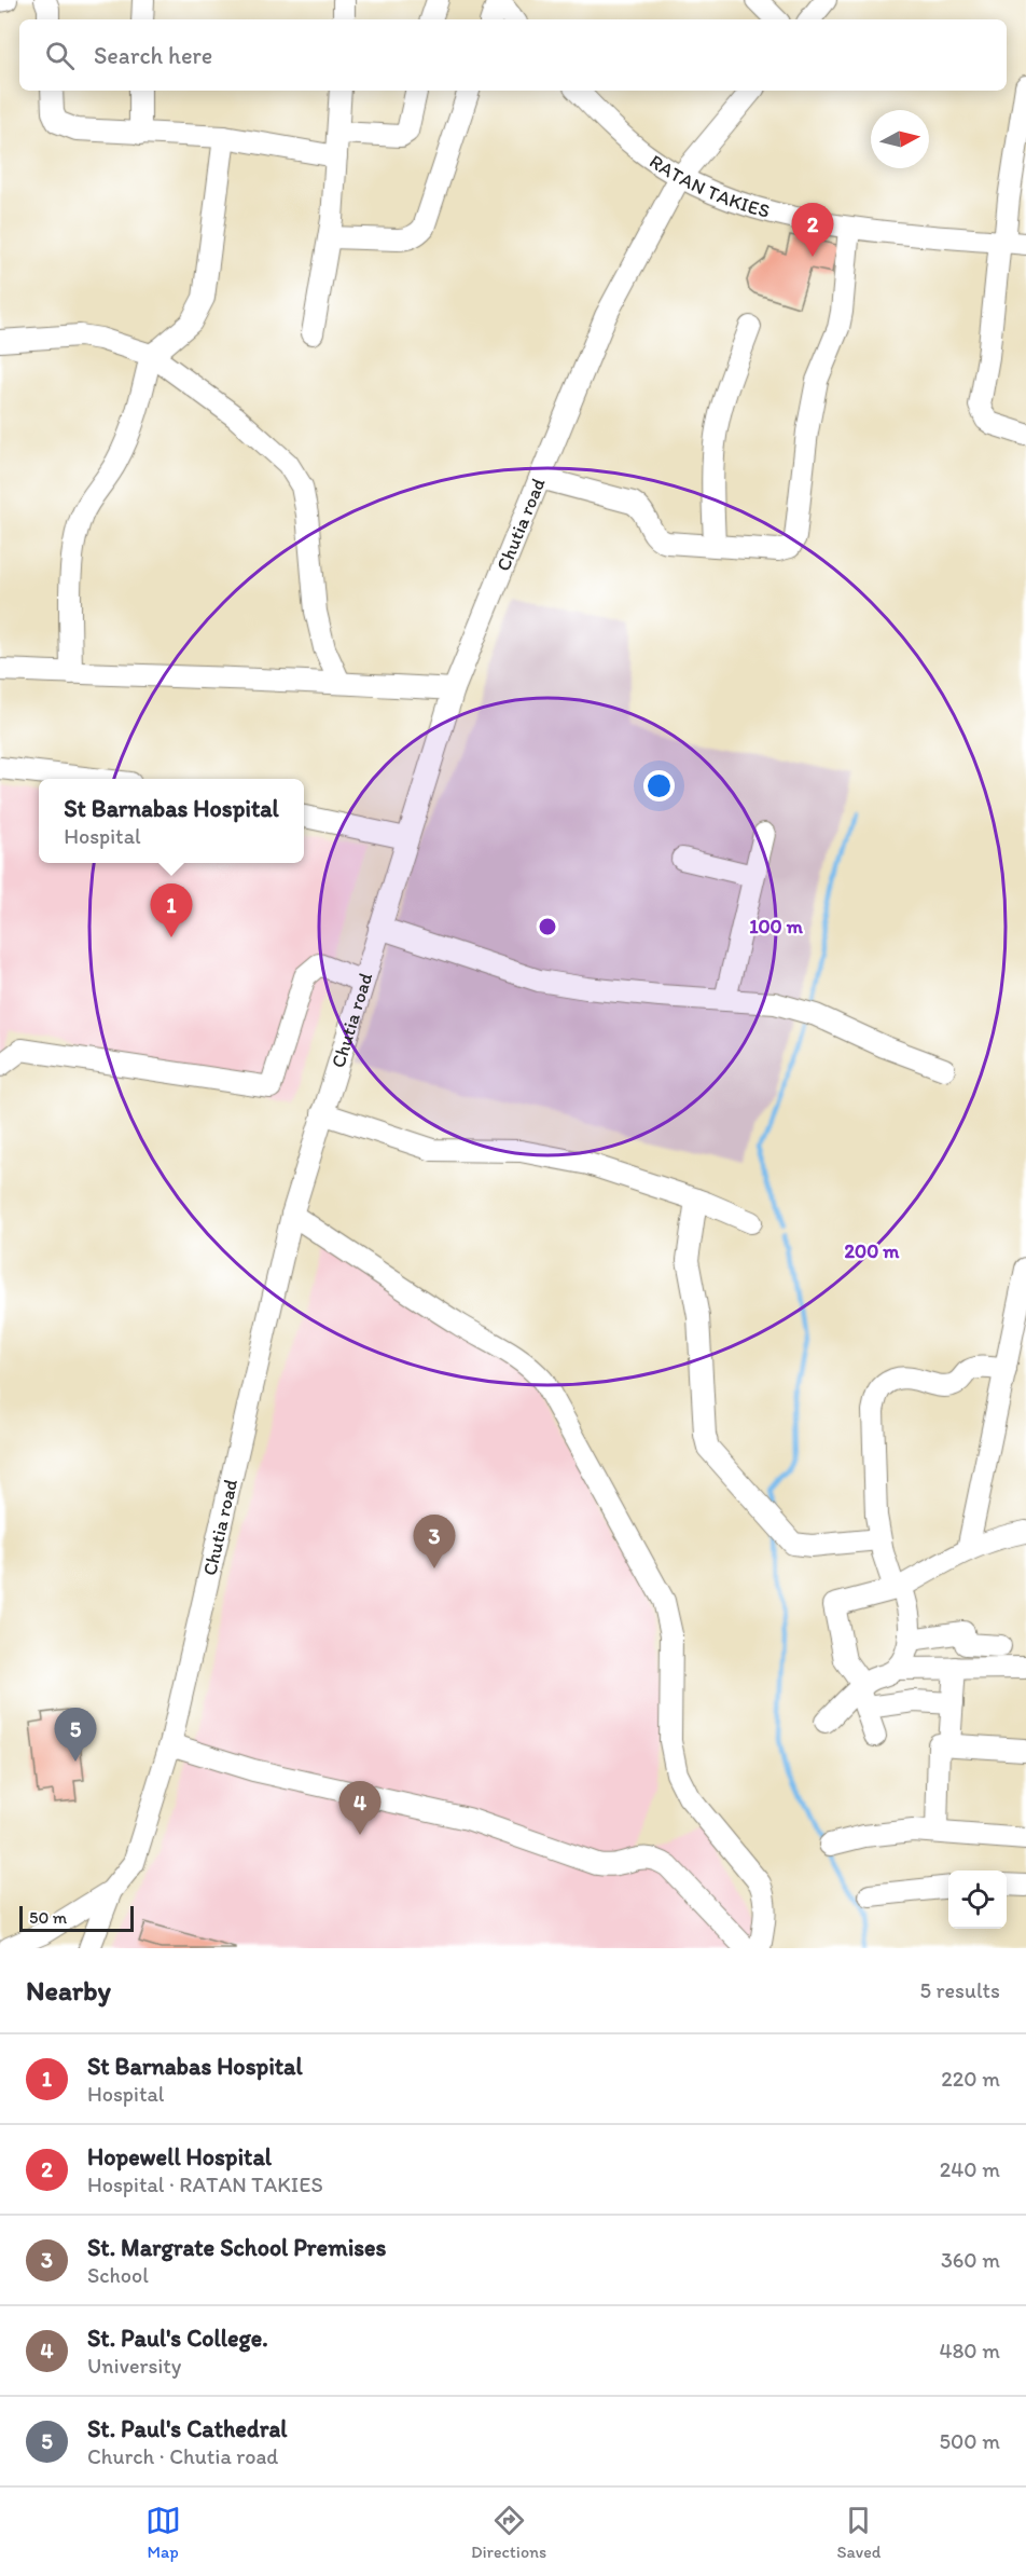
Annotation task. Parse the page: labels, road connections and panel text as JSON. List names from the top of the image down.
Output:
{
  "streets": {
    "street": ["RATAN TAKIES", "Chutia road"]
  },
  "crossings": [
    ["RATAN TAKIES", "Chutia road"]
  ],
  "scale_bar": "50 m",
  "north": "right",
  "page": {
    "search": "Search here",
    "pins": [
      "2",
      "1",
      "3",
      "5",
      "4"
    ],
    "popup": ["St Barnabas Hospital", "Hospital"],
    "scale": "50 m",
    "heading": ["Nearby", "5 results"],
    "list": [
      {
        "mark": "1",
        "name": "St Barnabas Hospital",
        "note": "Hospital",
        "value": "220 m"
      },
      {
        "mark": "2",
        "name": "Hopewell Hospital",
        "note": "Hospital · RATAN TAKIES",
        "value": "240 m"
      },
      {
        "mark": "3",
        "name": "St. Margrate School Premises",
        "note": "School",
        "value": "360 m"
      },
      {
        "mark": "4",
        "name": "St. Paul's College.",
        "note": "University",
        "value": "480 m"
      },
      {
        "mark": "5",
        "name": "St. Paul's Cathedral",
        "note": "Church · Chutia road",
        "value": "500 m"
      }
    ],
    "nav": ["Map", "Directions", "Saved"]
  },
  "rings": ["100 m", "200 m"]
}
